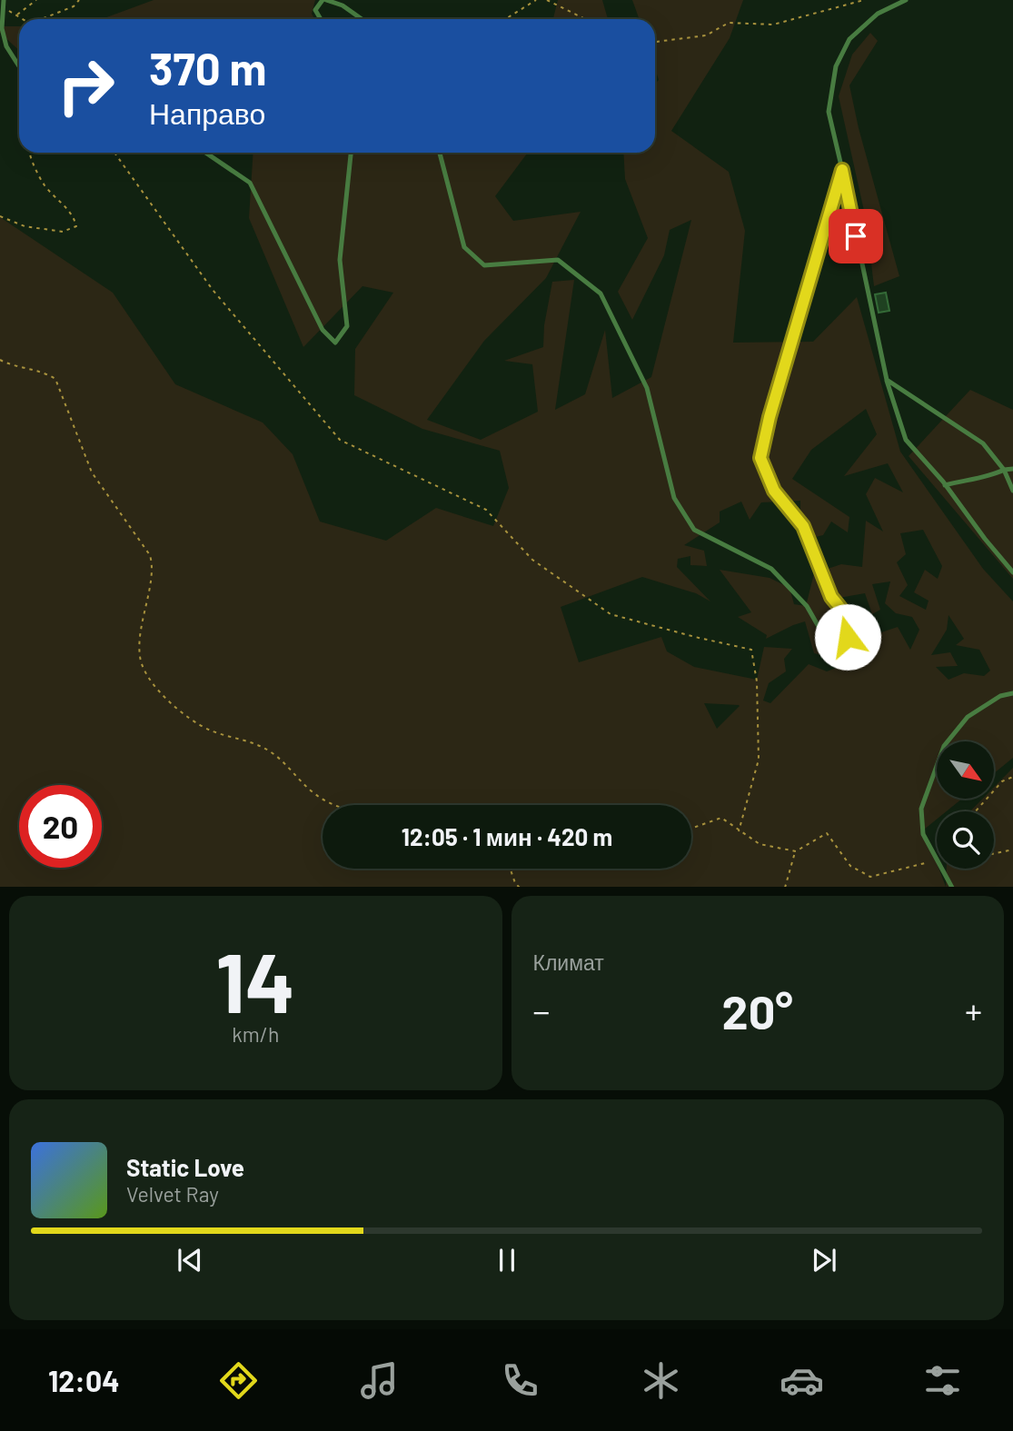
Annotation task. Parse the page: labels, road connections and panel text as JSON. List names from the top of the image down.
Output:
{
  "north": "bottom right",
  "page": {
    "turn": ["370 m", "Направо"],
    "limit": "20",
    "trip": "12:05 · 1 мин · 420 m",
    "tile": [
      ["14", "km/h"],
      "Климат"
    ],
    "heat": ["−", "20°", "+"],
    "song": ["Static Love", "Velvet Ray"],
    "tabs": "12:04"
  }
}
